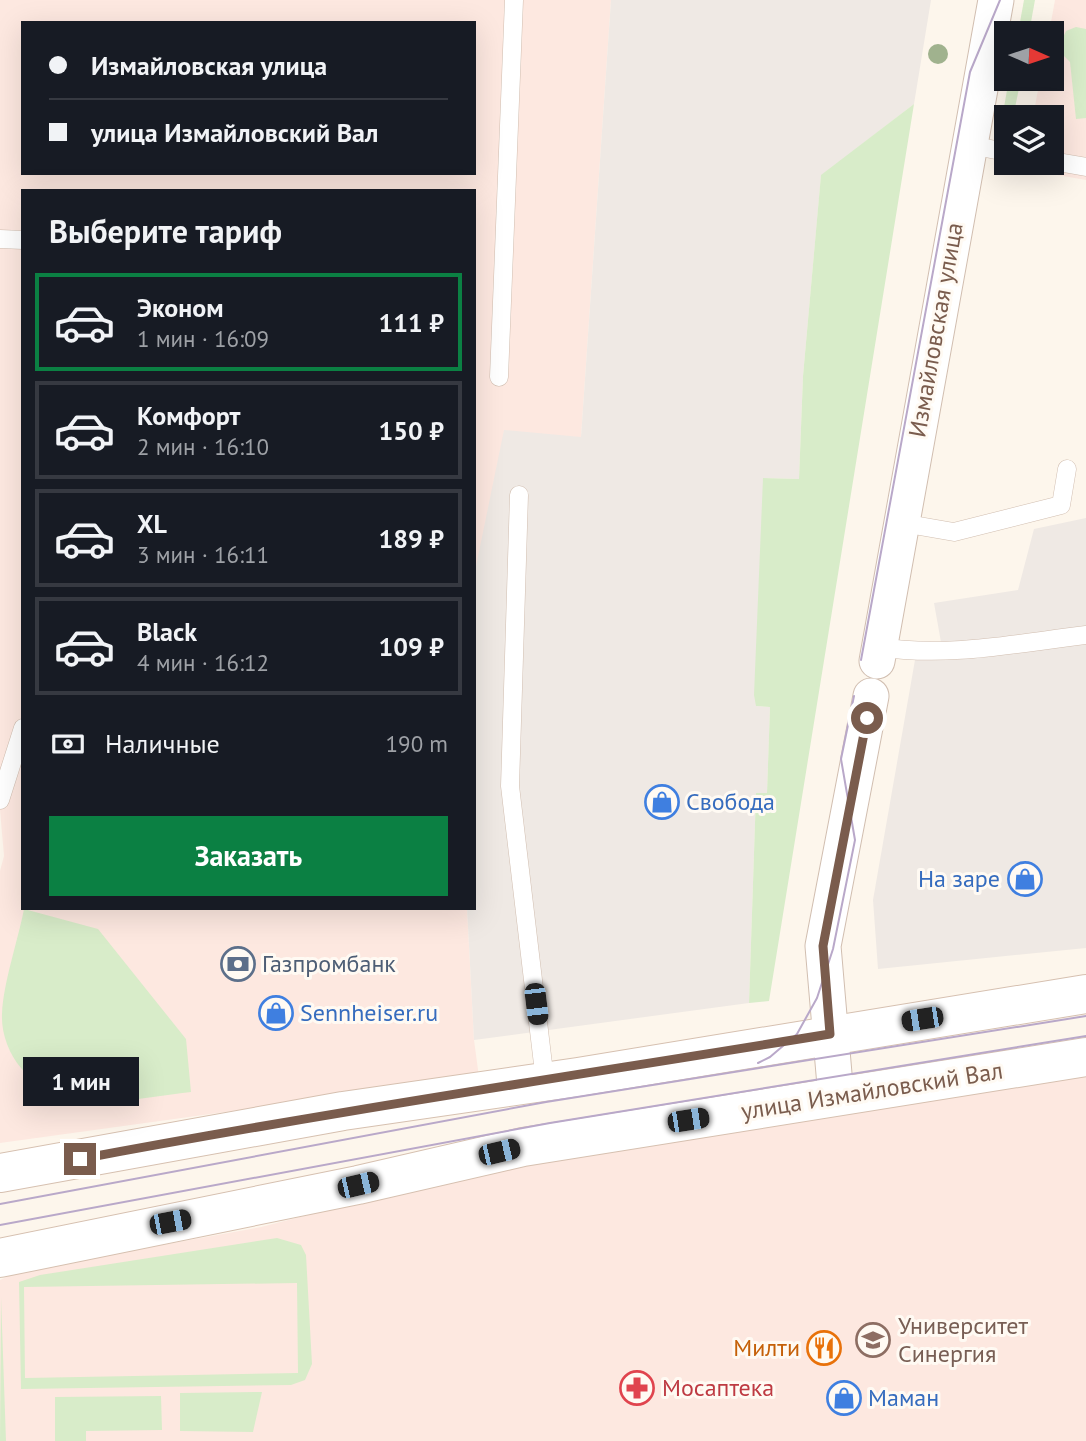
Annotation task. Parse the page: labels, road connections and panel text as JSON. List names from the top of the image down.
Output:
{
  "streets": {
    "main road": ["улица Измайловский Вал"],
    "street": ["Измайловская улица"]
  },
  "places": {
    "shop": [
      "Свобода",
      "На заре",
      "Sennheiser.ru",
      "Маман"
    ],
    "bank": ["Газпромбанк"],
    "school or university": ["Университет Синергия"],
    "restaurant": ["Милти"],
    "pharmacy": ["Мосаптека"]
  },
  "north": "right",
  "page": {
    "banner": ["Измайловская улица", "улица Измайловский Вал"],
    "heading": "Выберите тариф",
    "list": [
      {
        "name": "Эконом",
        "note": "1 мин · 16:09",
        "value": "111 ₽"
      },
      {
        "name": "Комфорт",
        "note": "2 мин · 16:10",
        "value": "150 ₽"
      },
      {
        "name": "XL",
        "note": "3 мин · 16:11",
        "value": "189 ₽"
      },
      {
        "name": "Black",
        "note": "4 мин · 16:12",
        "value": "109 ₽"
      }
    ],
    "pay": ["Наличные", "190 m"],
    "buttons": "Заказать",
    "bubble": "1 мин"
  }
}
